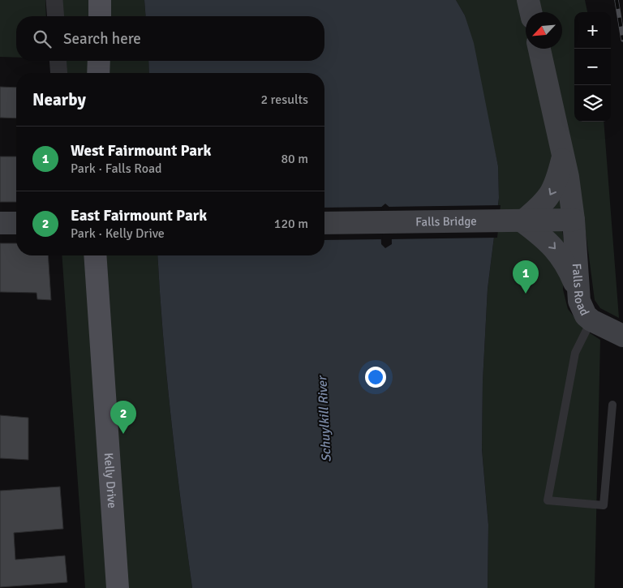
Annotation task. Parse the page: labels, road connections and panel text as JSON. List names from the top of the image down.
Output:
{
  "streets": {
    "main road": ["Falls Bridge", "Falls Road", "Kelly Drive"]
  },
  "crossings": [
    ["Falls Bridge", "Falls Road"]
  ],
  "water": ["Schuylkill River"],
  "north": "bottom left",
  "page": {
    "map_buttons": ["+", "−"],
    "search": "Search here",
    "heading": ["Nearby", "2 results"],
    "list": [
      {
        "mark": "1",
        "name": "West Fairmount Park",
        "note": "Park · Falls Road",
        "value": "80 m"
      },
      {
        "mark": "2",
        "name": "East Fairmount Park",
        "note": "Park · Kelly Drive",
        "value": "120 m"
      }
    ],
    "pins": ["1", "2"]
  }
}
